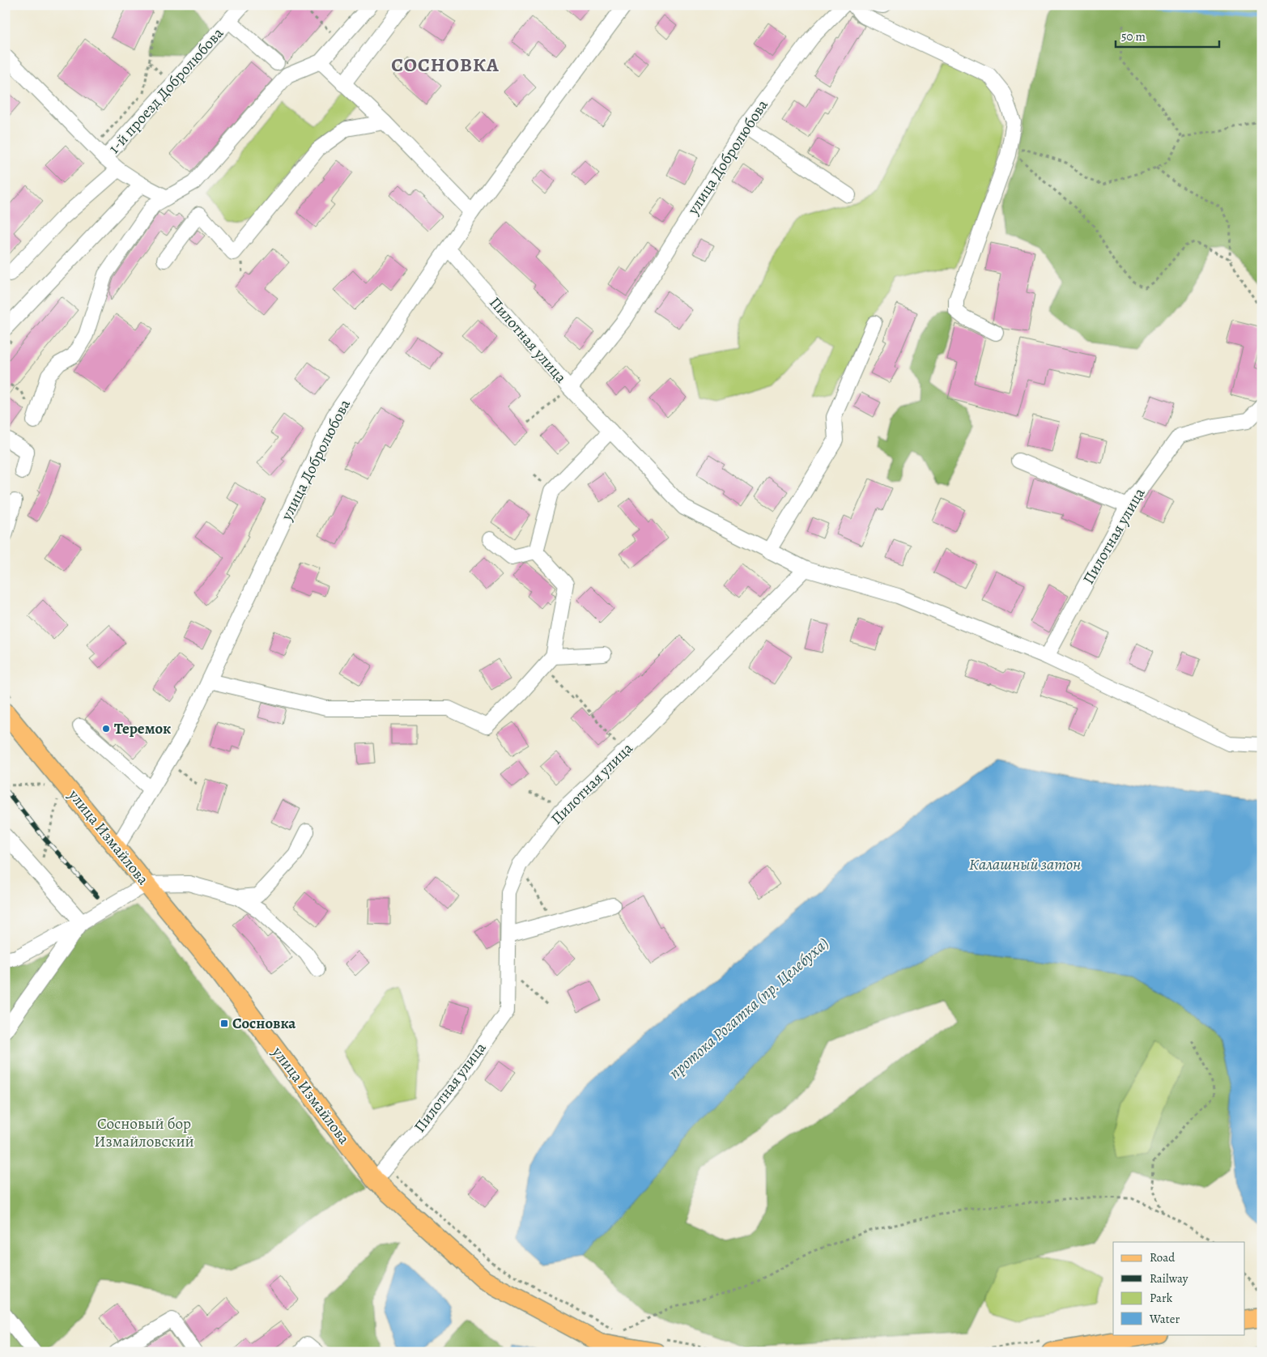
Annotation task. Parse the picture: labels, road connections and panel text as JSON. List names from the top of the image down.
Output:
{
  "streets": {
    "main road": ["улица Измайлова"],
    "street": ["1-й проезд Добролюбова", "улица Добролюбова", "Пилотная улица"]
  },
  "crossings": [
    ["улица Добролюбова", "Пилотная улица"],
    ["улица Добролюбова", "улица Измайлова"],
    ["Пилотная улица", "улица Измайлова"]
  ],
  "districts": ["СОСНОВКА"],
  "water": ["Калашный затон", "протока Рогатка (пр. Целебуха)"],
  "parks": ["Сосновый бор Измайловский"],
  "places": {
    "other": ["Теремок"],
    "transit": ["Сосновка"]
  },
  "legend": [
    "Road",
    "Railway",
    "Park",
    "Water"
  ],
  "scale_bar": "50 m"
}
